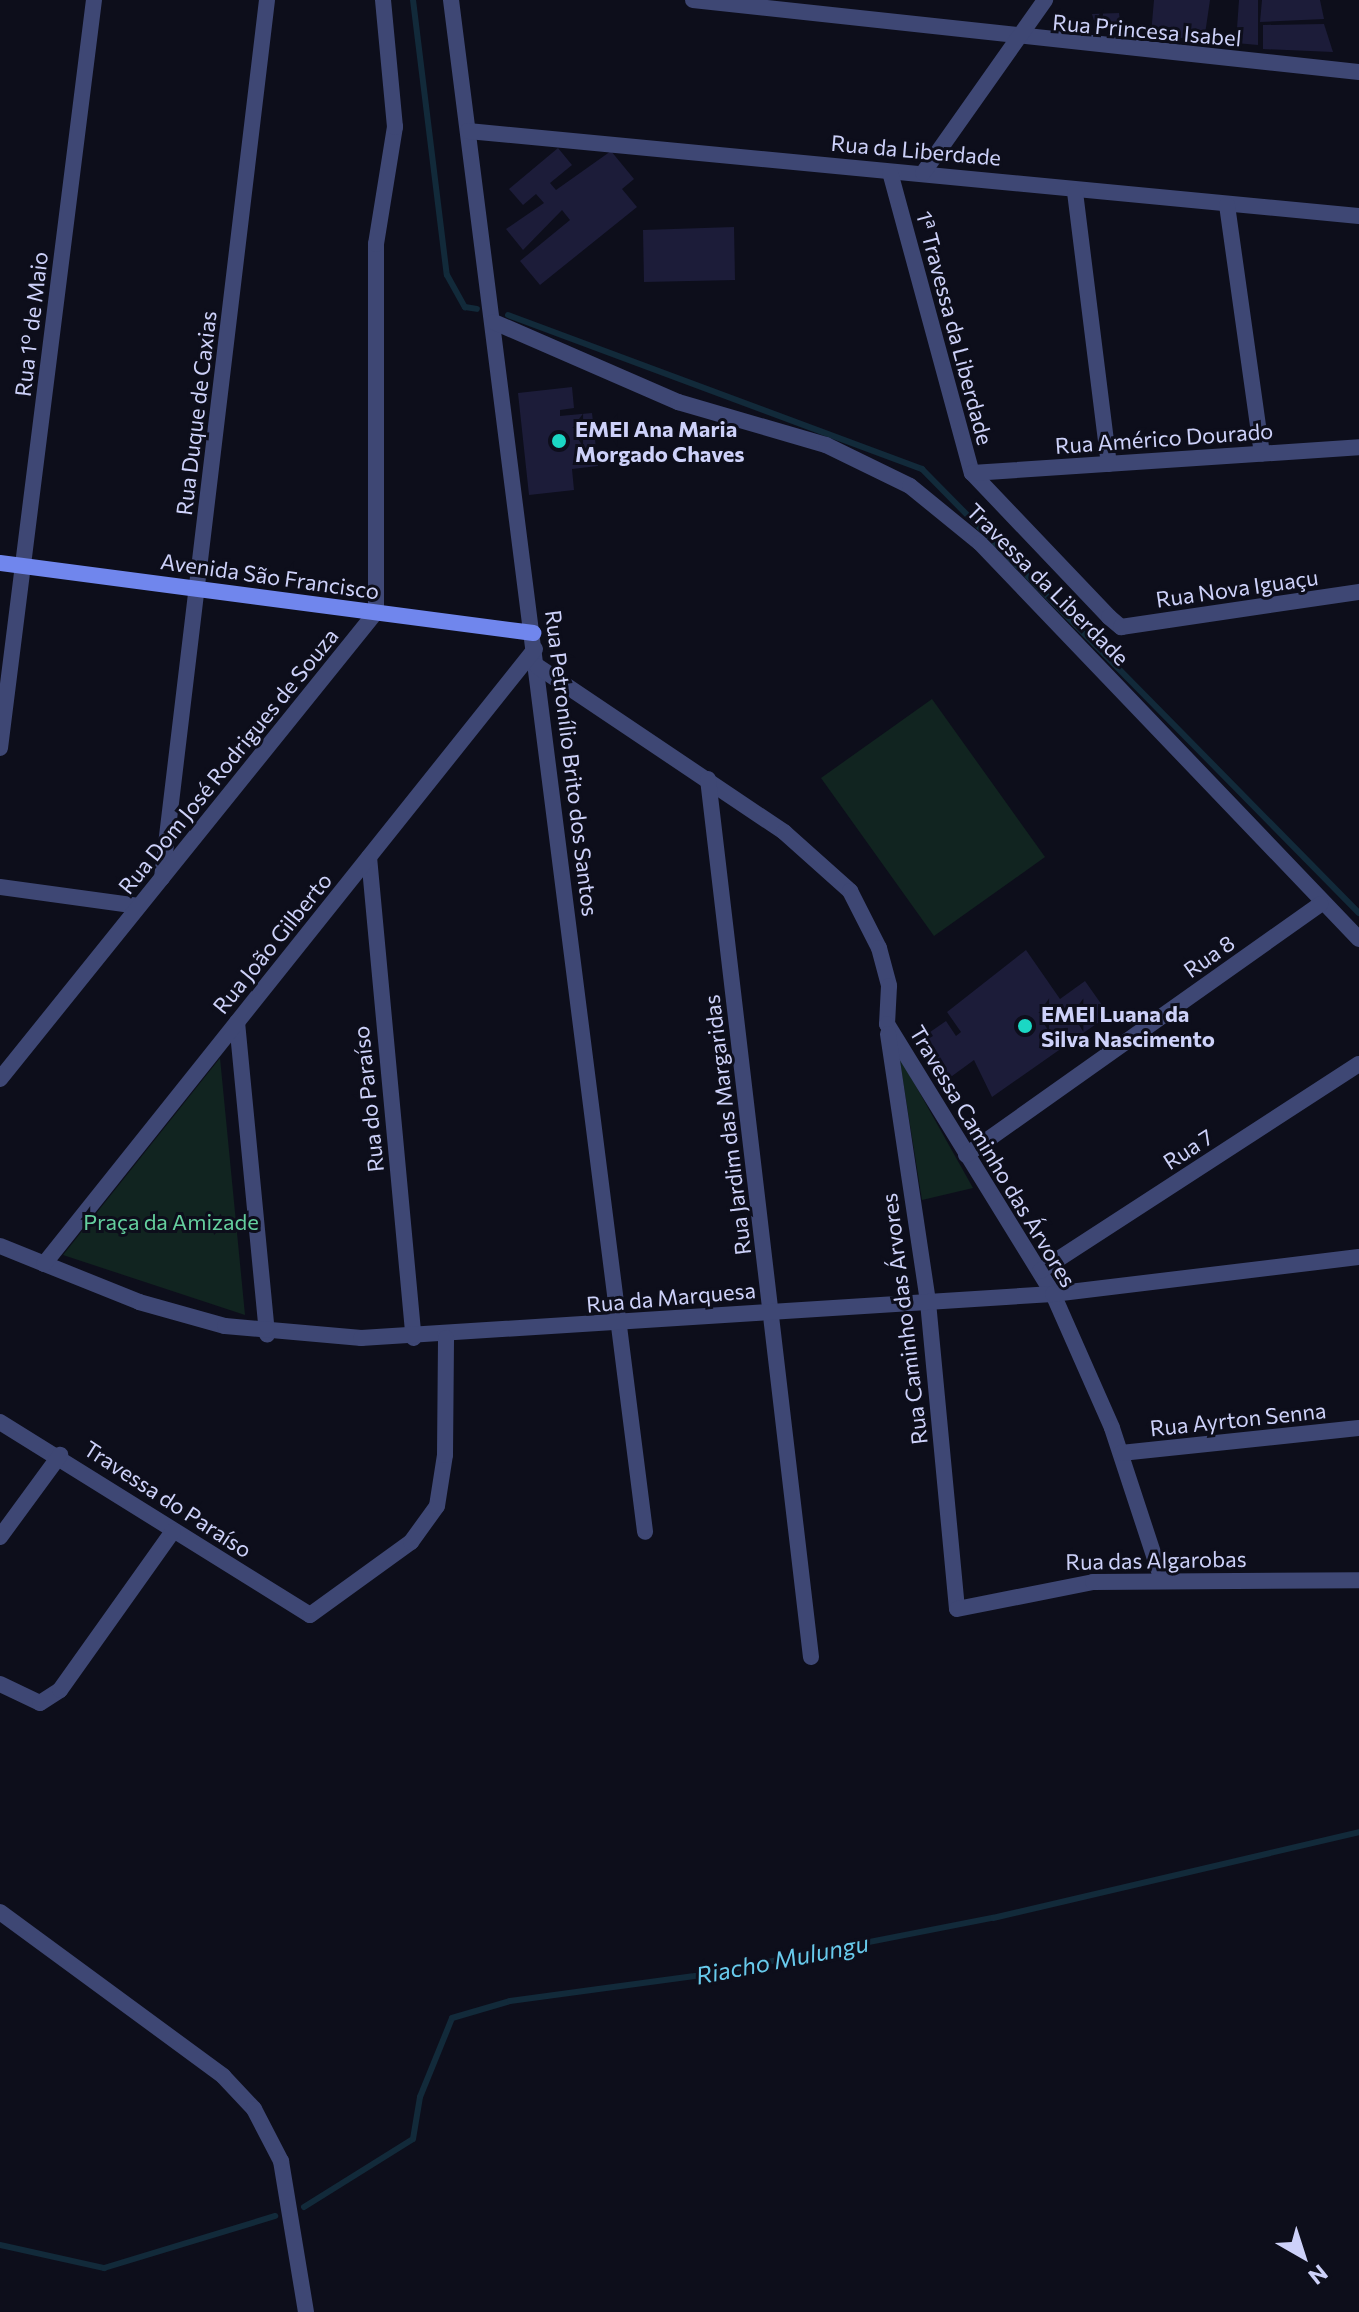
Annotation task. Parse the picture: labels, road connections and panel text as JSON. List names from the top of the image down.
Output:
{
  "streets": {
    "street": [
      "Rua Princesa Isabel",
      "Rua da Liberdade",
      "Rua 1º de Maio",
      "1ª Travessa da Liberdade",
      "Rua Duque de Caxias",
      "Rua Américo Dourado",
      "Avenida São Francisco",
      "Travessa da Liberdade",
      "Rua Nova Iguaçu",
      "Rua Dom José Rodrigues de Souza",
      "Rua Petronílio Brito dos Santos",
      "Rua João Gilberto",
      "Rua 8",
      "Rua do Paraíso",
      "Rua Jardim das Margaridas",
      "Rua 7",
      "Travessa Caminho das Árvores",
      "Rua da Marquesa",
      "Rua Caminho das Árvores",
      "Rua Ayrton Senna",
      "Travessa do Paraíso",
      "Rua das Algarobas"
    ]
  },
  "crossings": [
    ["Rua da Liberdade", "1ª Travessa da Liberdade"],
    ["Rua da Liberdade", "Rua Petronílio Brito dos Santos"],
    ["Rua 1º de Maio", "Avenida São Francisco"],
    ["1ª Travessa da Liberdade", "Rua Américo Dourado"],
    ["1ª Travessa da Liberdade", "Rua Nova Iguaçu"],
    ["Rua Duque de Caxias", "Avenida São Francisco"],
    ["Rua Duque de Caxias", "Rua Dom José Rodrigues de Souza"],
    ["Avenida São Francisco", "Rua Dom José Rodrigues de Souza"],
    ["Avenida São Francisco", "Rua Petronílio Brito dos Santos"],
    ["Avenida São Francisco", "Rua João Gilberto"],
    ["Avenida São Francisco", "Travessa Caminho das Árvores"],
    ["Travessa da Liberdade", "Rua Petronílio Brito dos Santos"],
    ["Travessa da Liberdade", "Rua 8"],
    ["Rua Petronílio Brito dos Santos", "Rua João Gilberto"],
    ["Rua Petronílio Brito dos Santos", "Travessa Caminho das Árvores"],
    ["Rua Petronílio Brito dos Santos", "Rua da Marquesa"],
    ["Rua João Gilberto", "Rua do Paraíso"],
    ["Rua João Gilberto", "Travessa Caminho das Árvores"],
    ["Rua João Gilberto", "Rua da Marquesa"],
    ["Rua 8", "Travessa Caminho das Árvores"],
    ["Rua do Paraíso", "Rua da Marquesa"],
    ["Rua Jardim das Margaridas", "Travessa Caminho das Árvores"],
    ["Rua Jardim das Margaridas", "Rua da Marquesa"],
    ["Rua 7", "Travessa Caminho das Árvores"],
    ["Travessa Caminho das Árvores", "Rua da Marquesa"],
    ["Travessa Caminho das Árvores", "Rua Caminho das Árvores"],
    ["Travessa Caminho das Árvores", "Rua Ayrton Senna"],
    ["Travessa Caminho das Árvores", "Rua das Algarobas"],
    ["Rua da Marquesa", "Rua Caminho das Árvores"],
    ["Rua da Marquesa", "Travessa do Paraíso"],
    ["Rua Caminho das Árvores", "Rua das Algarobas"]
  ],
  "water": ["Riacho Mulungu"],
  "parks": ["Praça da Amizade"],
  "places": ["EMEI Ana Maria Morgado Chaves", "EMEI Luana da Silva Nascimento"],
  "north": "bottom right"
}
